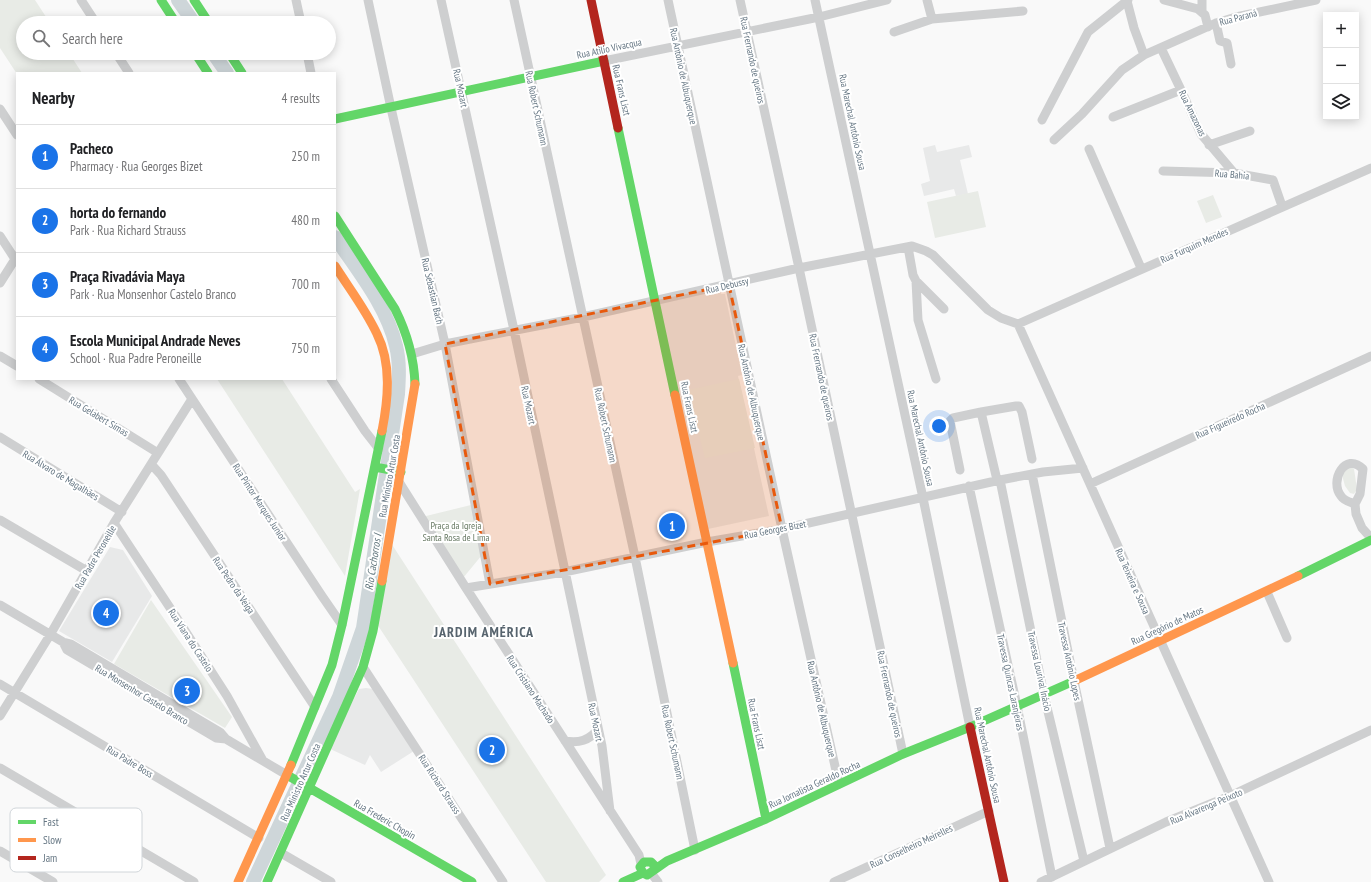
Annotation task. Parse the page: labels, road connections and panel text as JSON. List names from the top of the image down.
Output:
{
  "streets": {
    "street": [
      "Rua Paraná",
      "Rua Atilio Vivacqua",
      "Rua Frernando de queiros",
      "Rua Antônio de Albuquerque",
      "Rua Mozart",
      "Rua Frans Liszt",
      "Rua Robert Schumann",
      "Rua Amazonas",
      "Rua Marechal Antônio Sousa",
      "Rua Bahia",
      "Rua Furquim Mendes",
      "Rua Debussy",
      "Rua Sebastian Bach",
      "Rua Gelabert Simas",
      "Rua Figueiredo Rocha",
      "Rua Álvaro de Magalhães",
      "Rua Ministro Artur Costa",
      "Rua Pintor Marques Junior",
      "Rua Georges Bizet",
      "Rua Padre Peroneille",
      "Rua Teixeira e Sousa",
      "Rua Pedro da Veiga",
      "Rua Gregório de Matos",
      "Rua Viana do Castelo",
      "Travessa Antônio Lopes",
      "Travessa Lourival Inácio",
      "Travessa Quincas Laranjeiras",
      "Rua Cristiano Machado",
      "Rua Monsenhor Castelo Branco",
      "Rua Padre Boss",
      "Rua Richard Strauss",
      "Rua Jornalista Geraldo Rocha",
      "Rua Alvarenga Peixoto",
      "Rua Frederic Chopin",
      "Rua Conselheiro Meirelles"
    ]
  },
  "crossings": [
    ["Rua Paraná", "Rua Amazonas"],
    ["Rua Atilio Vivacqua", "Rua Frernando de queiros"],
    ["Rua Atilio Vivacqua", "Rua Antônio de Albuquerque"],
    ["Rua Atilio Vivacqua", "Rua Mozart"],
    ["Rua Atilio Vivacqua", "Rua Frans Liszt"],
    ["Rua Atilio Vivacqua", "Rua Robert Schumann"],
    ["Rua Atilio Vivacqua", "Rua Marechal Antônio Sousa"],
    ["Rua Atilio Vivacqua", "Rua Sebastian Bach"],
    ["Rua Frernando de queiros", "Rua Debussy"],
    ["Rua Frernando de queiros", "Rua Georges Bizet"],
    ["Rua Frernando de queiros", "Rua Jornalista Geraldo Rocha"],
    ["Rua Antônio de Albuquerque", "Rua Debussy"],
    ["Rua Antônio de Albuquerque", "Rua Georges Bizet"],
    ["Rua Antônio de Albuquerque", "Rua Jornalista Geraldo Rocha"],
    ["Rua Mozart", "Rua Debussy"],
    ["Rua Mozart", "Rua Georges Bizet"],
    ["Rua Mozart", "Rua Cristiano Machado"],
    ["Rua Frans Liszt", "Rua Debussy"],
    ["Rua Frans Liszt", "Rua Georges Bizet"],
    ["Rua Frans Liszt", "Rua Jornalista Geraldo Rocha"],
    ["Rua Robert Schumann", "Rua Debussy"],
    ["Rua Robert Schumann", "Rua Georges Bizet"],
    ["Rua Robert Schumann", "Rua Jornalista Geraldo Rocha"],
    ["Rua Amazonas", "Rua Bahia"],
    ["Rua Marechal Antônio Sousa", "Rua Debussy"],
    ["Rua Marechal Antônio Sousa", "Rua Georges Bizet"],
    ["Rua Marechal Antônio Sousa", "Rua Gregório de Matos"],
    ["Rua Marechal Antônio Sousa", "Rua Jornalista Geraldo Rocha"],
    ["Rua Marechal Antônio Sousa", "Rua Conselheiro Meirelles"],
    ["Rua Bahia", "Rua Furquim Mendes"],
    ["Rua Furquim Mendes", "Rua Debussy"],
    ["Rua Furquim Mendes", "Rua Teixeira e Sousa"],
    ["Rua Debussy", "Rua Sebastian Bach"],
    ["Rua Debussy", "Rua Ministro Artur Costa"],
    ["Rua Debussy", "Rua Teixeira e Sousa"],
    ["Rua Sebastian Bach", "Rua Georges Bizet"],
    ["Rua Gelabert Simas", "Rua Padre Peroneille"],
    ["Rua Figueiredo Rocha", "Rua Teixeira e Sousa"],
    ["Rua Álvaro de Magalhães", "Rua Padre Peroneille"],
    ["Rua Ministro Artur Costa", "Rua Pintor Marques Junior"],
    ["Rua Ministro Artur Costa", "Rua Pedro da Veiga"],
    ["Rua Ministro Artur Costa", "Rua Cristiano Machado"],
    ["Rua Ministro Artur Costa", "Rua Monsenhor Castelo Branco"],
    ["Rua Ministro Artur Costa", "Rua Padre Boss"],
    ["Rua Ministro Artur Costa", "Rua Richard Strauss"],
    ["Rua Ministro Artur Costa", "Rua Frederic Chopin"],
    ["Rua Pintor Marques Junior", "Rua Padre Peroneille"],
    ["Rua Georges Bizet", "Rua Teixeira e Sousa"],
    ["Rua Georges Bizet", "Travessa Antônio Lopes"],
    ["Rua Georges Bizet", "Travessa Lourival Inácio"],
    ["Rua Georges Bizet", "Travessa Quincas Laranjeiras"],
    ["Rua Georges Bizet", "Rua Cristiano Machado"],
    ["Rua Padre Peroneille", "Rua Pedro da Veiga"],
    ["Rua Padre Peroneille", "Rua Viana do Castelo"],
    ["Rua Padre Peroneille", "Rua Monsenhor Castelo Branco"],
    ["Rua Padre Peroneille", "Rua Padre Boss"],
    ["Rua Teixeira e Sousa", "Rua Gregório de Matos"],
    ["Rua Teixeira e Sousa", "Rua Alvarenga Peixoto"],
    ["Rua Gregório de Matos", "Travessa Antônio Lopes"],
    ["Rua Gregório de Matos", "Travessa Lourival Inácio"],
    ["Rua Gregório de Matos", "Travessa Quincas Laranjeiras"],
    ["Rua Gregório de Matos", "Rua Jornalista Geraldo Rocha"],
    ["Rua Viana do Castelo", "Rua Monsenhor Castelo Branco"],
    ["Travessa Antônio Lopes", "Rua Alvarenga Peixoto"],
    ["Travessa Lourival Inácio", "Rua Alvarenga Peixoto"],
    ["Travessa Quincas Laranjeiras", "Rua Alvarenga Peixoto"],
    ["Rua Cristiano Machado", "Rua Jornalista Geraldo Rocha"],
    ["Rua Monsenhor Castelo Branco", "Rua Frederic Chopin"]
  ],
  "districts": ["JARDIM AMÉRICA"],
  "water": ["Rio Cachorros I"],
  "parks": ["Praça da Igreja Santa Rosa de Lima"],
  "legend": ["Fast", "Slow", "Jam"],
  "page": {
    "map_buttons": ["+", "−"],
    "search": "Search here",
    "heading": ["Nearby", "4 results"],
    "list": [
      {
        "mark": "1",
        "name": "Pacheco",
        "note": "Pharmacy · Rua Georges Bizet",
        "value": "250 m"
      },
      {
        "mark": "2",
        "name": "horta do fernando",
        "note": "Park · Rua Richard Strauss",
        "value": "480 m"
      },
      {
        "mark": "3",
        "name": "Praça Rivadávia Maya",
        "note": "Park · Rua Monsenhor Castelo Branco",
        "value": "700 m"
      },
      {
        "mark": "4",
        "name": "Escola Municipal Andrade Neves",
        "note": "School · Rua Padre Peroneille",
        "value": "750 m"
      }
    ],
    "pins": [
      "1",
      "4",
      "3",
      "2"
    ]
  }
}
